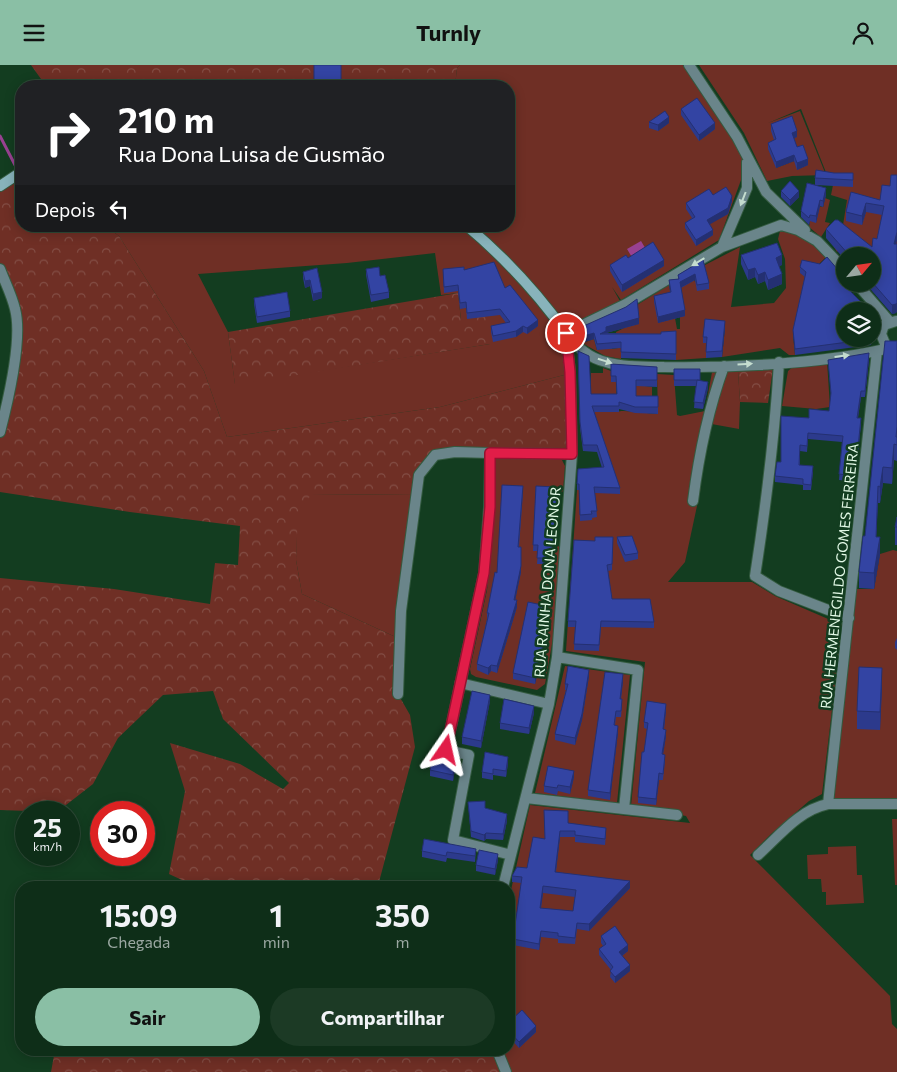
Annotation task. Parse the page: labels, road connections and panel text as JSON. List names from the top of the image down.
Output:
{
  "streets": {
    "street": ["RUA HERMENEGILDO GOMES FERREIRA", "RUA RAINHA DONA LEONOR"]
  },
  "north": "top right",
  "page": {
    "header": "Turnly",
    "turn": ["210 m", "Rua Dona Luisa de Gusmão"],
    "then": "Depois",
    "speed": "25 km/h",
    "limit": "30",
    "eta": [
      "15:09",
      "Chegada",
      "1",
      "min",
      "350",
      "m"
    ],
    "buttons": ["Sair", "Compartilhar"]
  }
}
